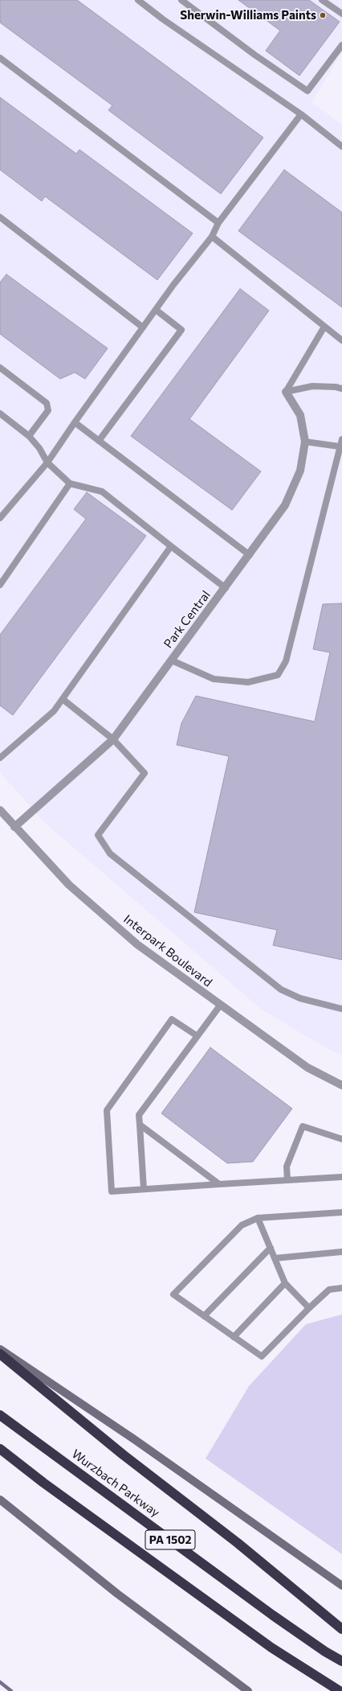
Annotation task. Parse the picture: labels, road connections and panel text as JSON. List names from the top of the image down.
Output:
{
  "streets": {
    "highway": ["Wurzbach Parkway", "PA 1502"],
    "street": ["Park Central", "Interpark Boulevard"]
  },
  "crossings": [
    ["Park Central", "Interpark Boulevard"]
  ],
  "places": ["Sherwin-Williams Paints"]
}
